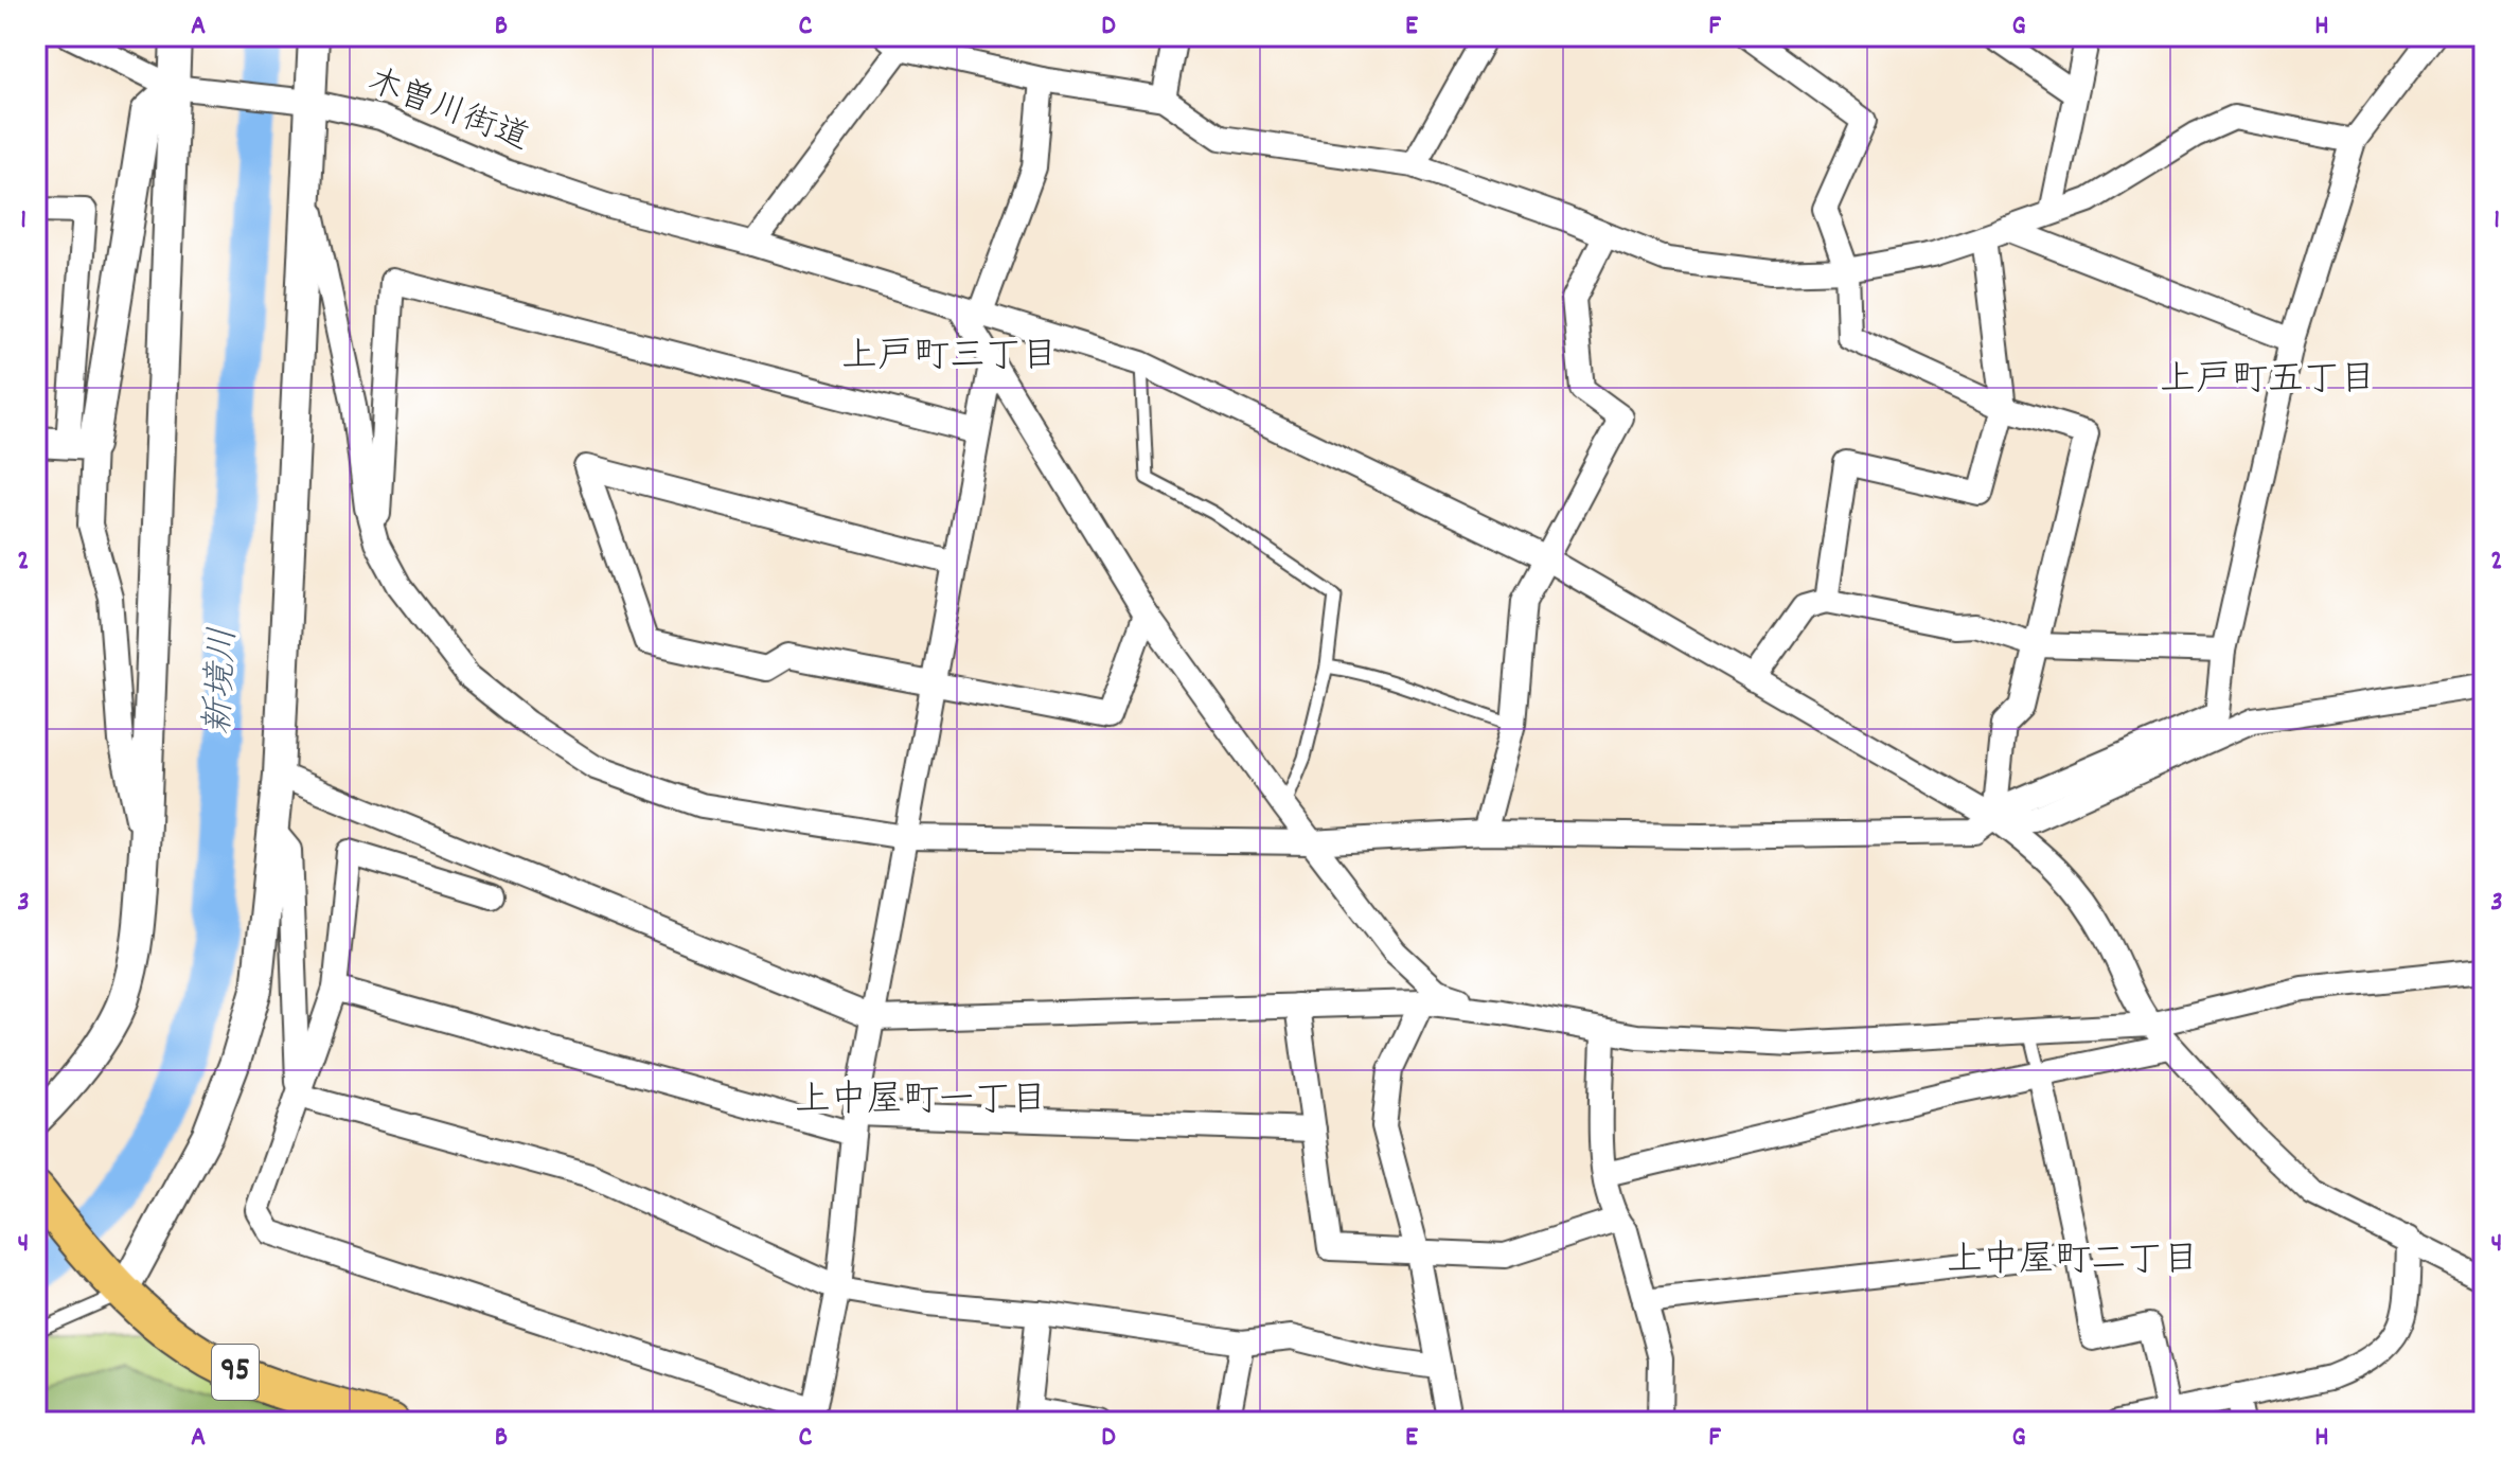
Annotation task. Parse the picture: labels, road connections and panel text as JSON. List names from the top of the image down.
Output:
{
  "streets": {
    "main road": ["95"],
    "street": ["木曽川街道"]
  },
  "districts": [
    "上戸町三丁目",
    "上戸町五丁目",
    "上中屋町一丁目",
    "上中屋町二丁目"
  ],
  "water": ["新境川"],
  "grid": {
    "columns": [
      "A",
      "B",
      "C",
      "D",
      "E",
      "F",
      "G",
      "H"
    ],
    "rows": [
      "1",
      "2",
      "3",
      "4"
    ]
  }
}
